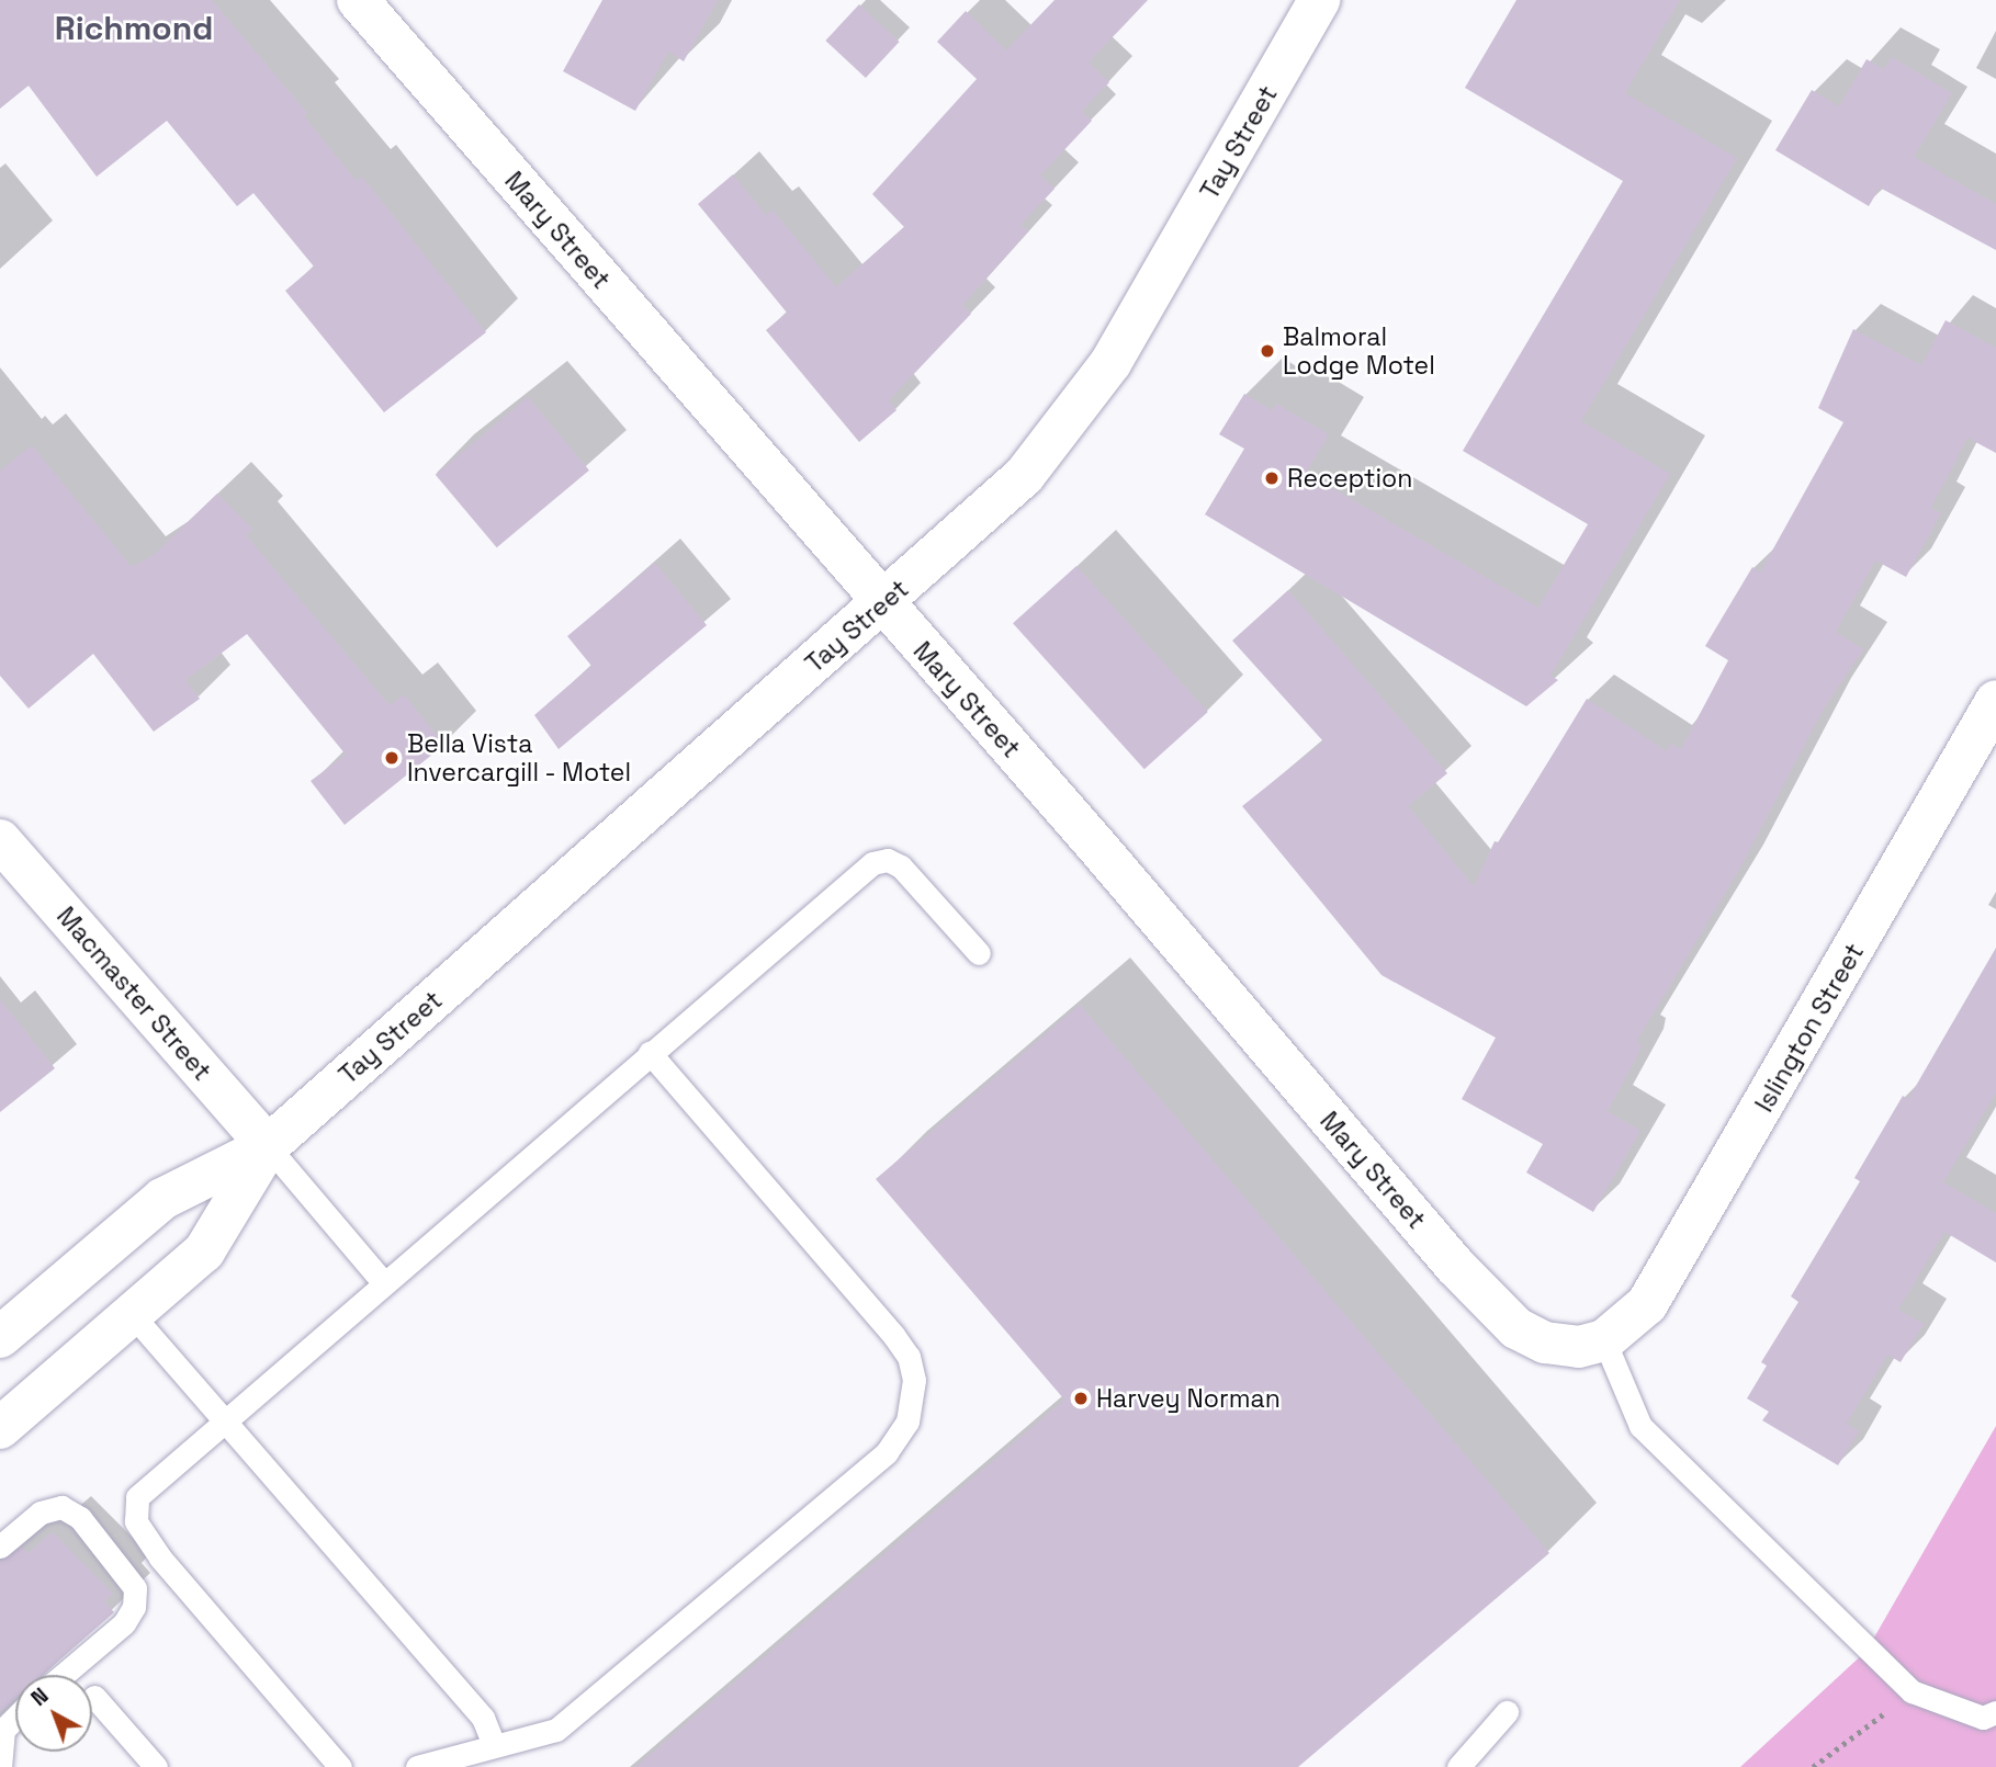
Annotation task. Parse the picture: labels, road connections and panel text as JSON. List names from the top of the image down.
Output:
{
  "streets": {
    "main road": [
      "Tay Street",
      "Mary Street",
      "Macmaster Street",
      "Islington Street"
    ]
  },
  "crossings": [
    ["Tay Street", "Mary Street"],
    ["Tay Street", "Macmaster Street"],
    ["Mary Street", "Islington Street"]
  ],
  "districts": ["Richmond"],
  "places": [
    "Balmoral Lodge Motel",
    "Reception",
    "Bella Vista Invercargill - Motel",
    "Harvey Norman"
  ],
  "north": "top left"
}
